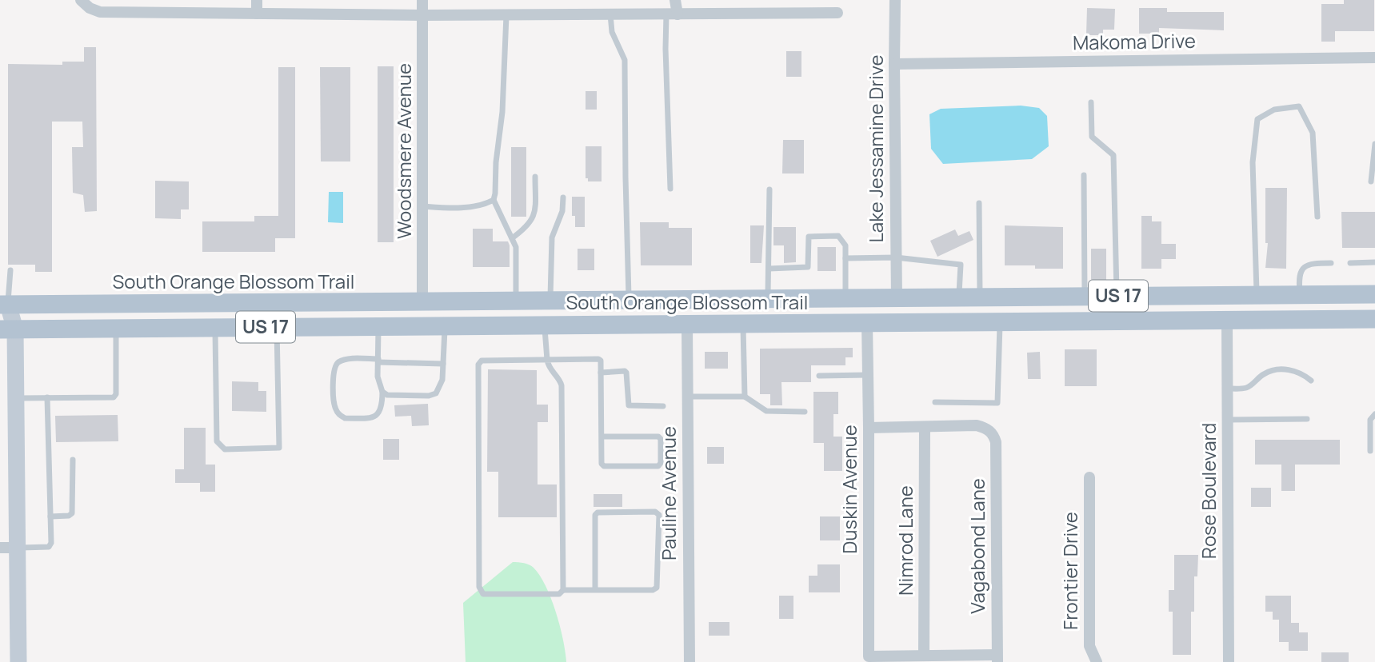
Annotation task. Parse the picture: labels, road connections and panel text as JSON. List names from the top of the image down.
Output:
{
  "streets": {
    "main road": ["South Orange Blossom Trail", "US 17"],
    "street": [
      "Makoma Drive",
      "Lake Jessamine Drive",
      "Woodsmere Avenue",
      "Duskin Avenue",
      "Rose Boulevard",
      "Pauline Avenue",
      "Nimrod Lane",
      "Vagabond Lane",
      "Frontier Drive"
    ]
  },
  "crossings": [
    ["Makoma Drive", "Lake Jessamine Drive"],
    ["Lake Jessamine Drive", "South Orange Blossom Trail"],
    ["Woodsmere Avenue", "South Orange Blossom Trail"],
    ["South Orange Blossom Trail", "Duskin Avenue"],
    ["South Orange Blossom Trail", "Rose Boulevard"],
    ["South Orange Blossom Trail", "Pauline Avenue"],
    ["Duskin Avenue", "Nimrod Lane"],
    ["Nimrod Lane", "Vagabond Lane"]
  ]
}
